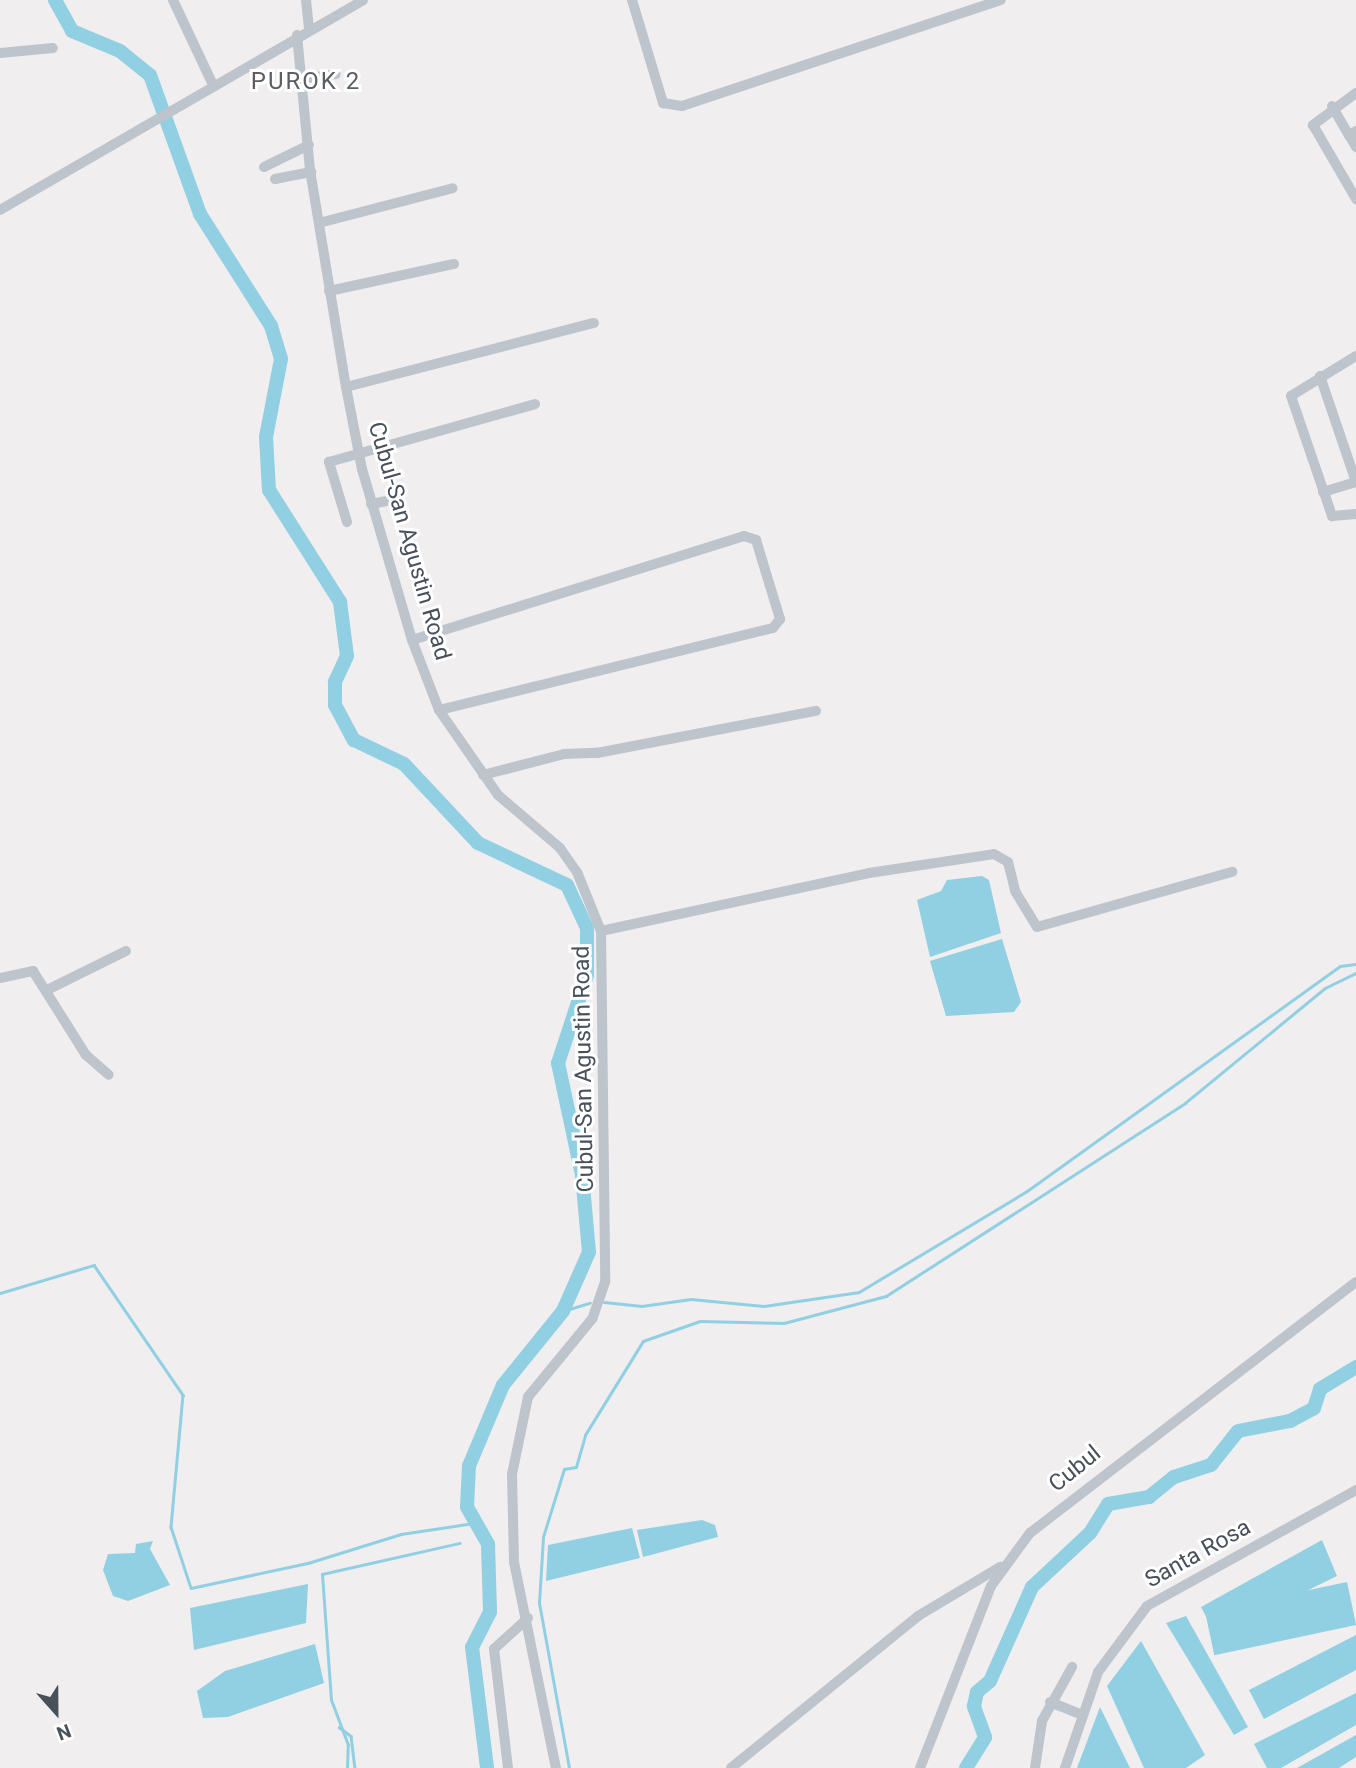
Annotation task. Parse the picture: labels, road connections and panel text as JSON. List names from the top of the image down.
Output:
{
  "streets": {
    "street": ["Cubul-San Agustin Road", "Cubul", "Santa Rosa"]
  },
  "districts": ["PUROK 2"],
  "north": "bottom"
}
